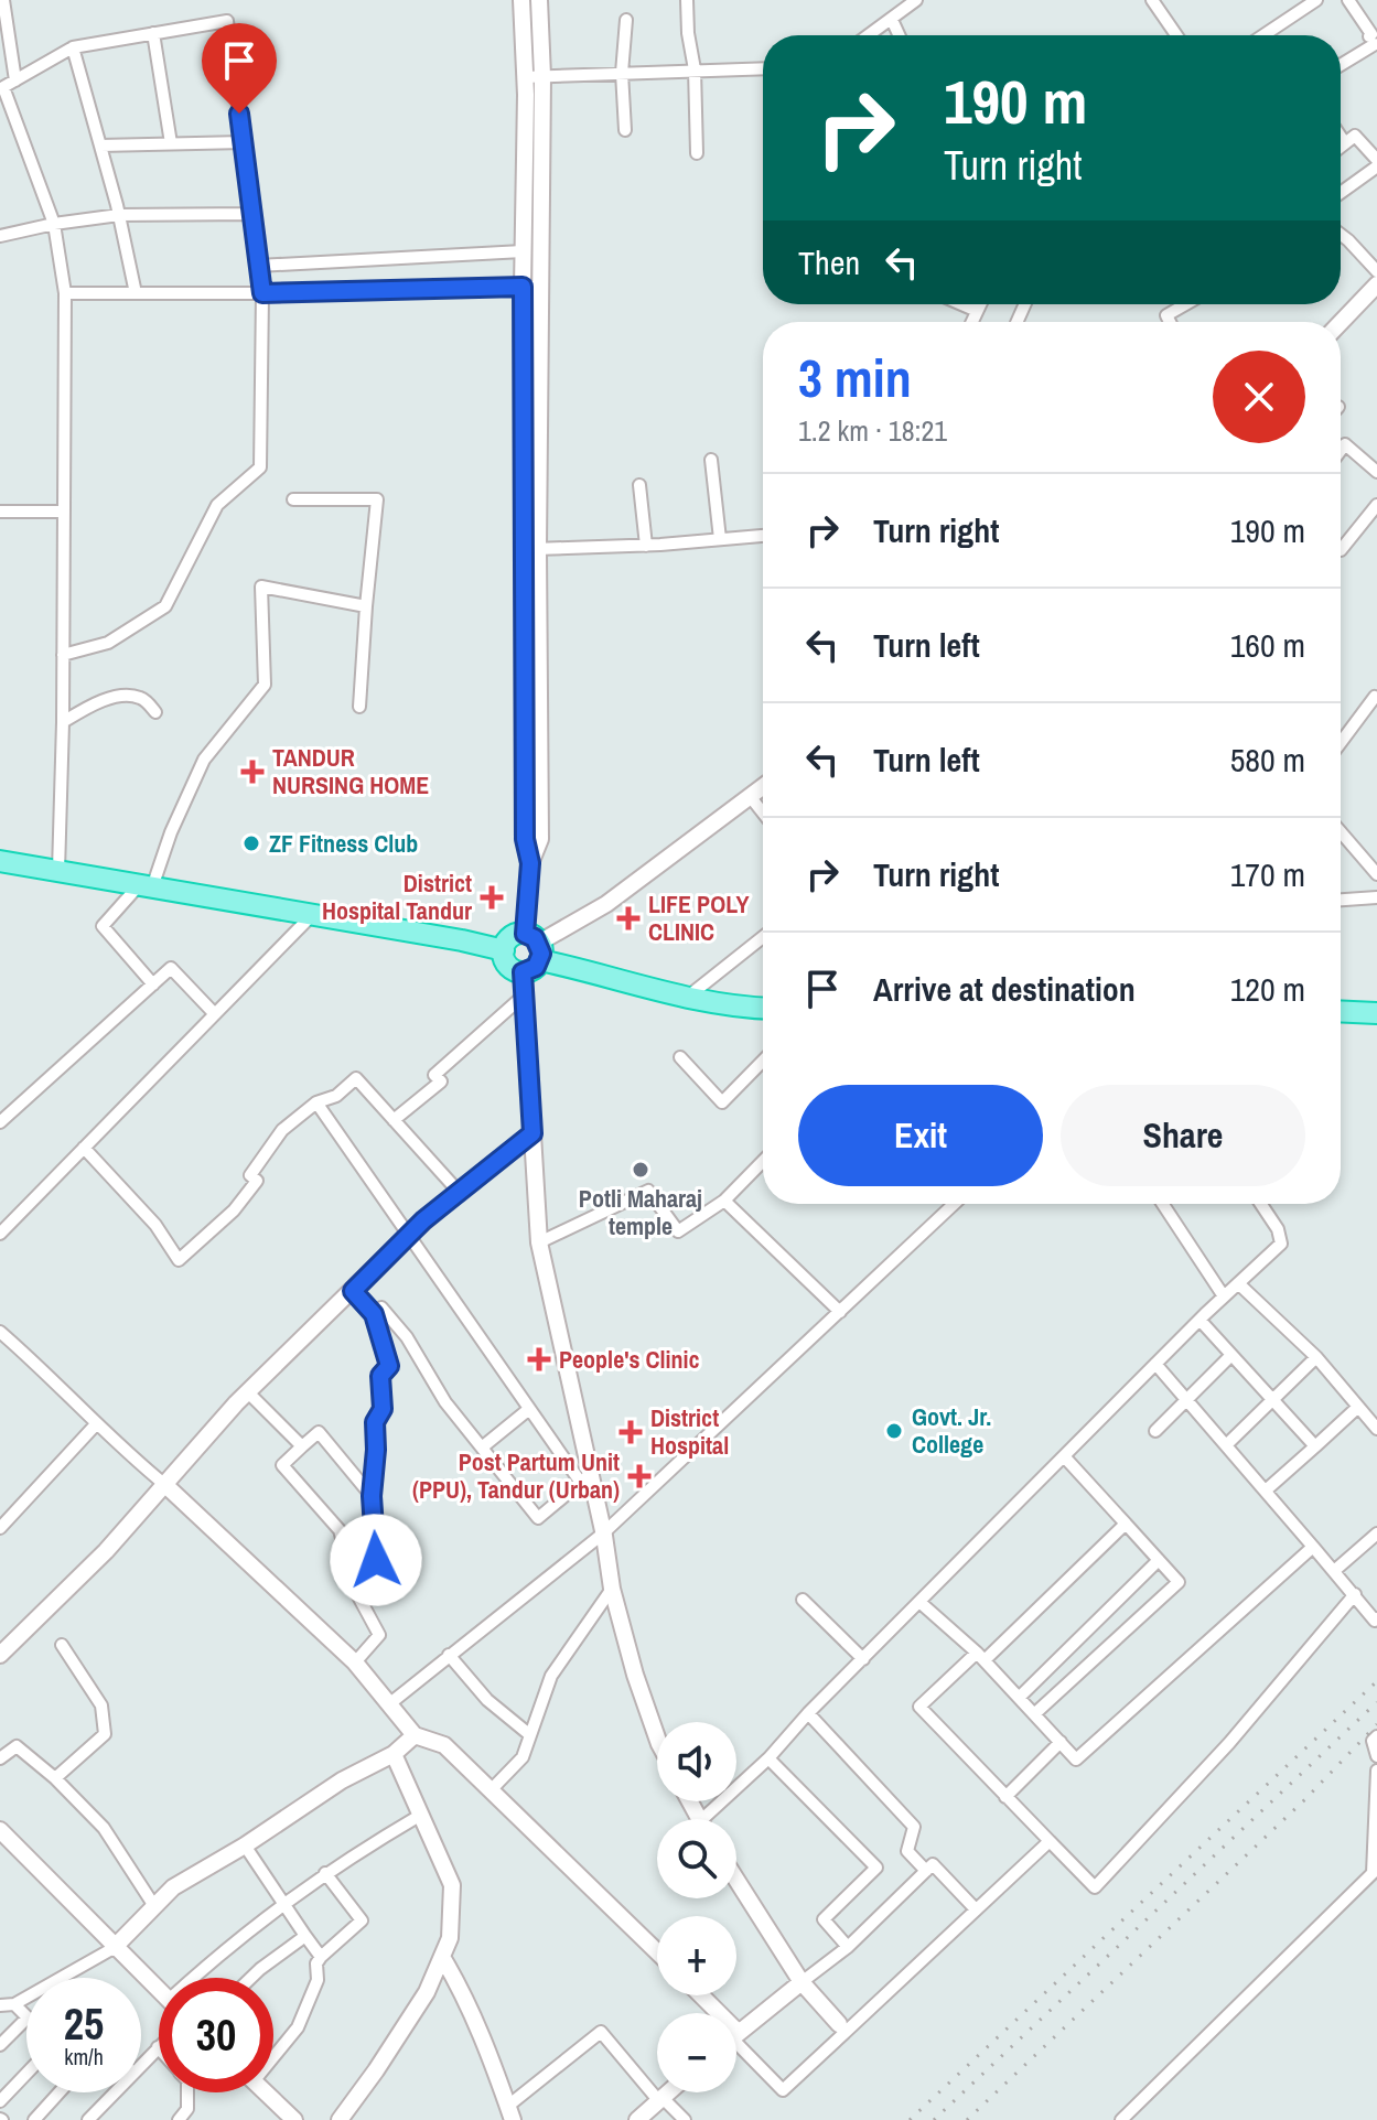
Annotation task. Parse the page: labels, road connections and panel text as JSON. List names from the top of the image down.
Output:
{
  "places": {
    "health": [
      "TANDUR NURSING HOME",
      "District Hospital Tandur",
      "LIFE POLY CLINIC",
      "People's Clinic",
      "District Hospital",
      "Post Partum Unit (PPU), Tandur (Urban)"
    ],
    "other": ["ZF Fitness Club", "Potli Maharaj temple", "Govt. Jr. College"]
  },
  "page": {
    "turn": ["190 m", "Turn right"],
    "then": "Then",
    "heading": ["3 min", "1.2 km · 18:21"],
    "list": [
      {
        "name": "Turn right",
        "value": "190 m"
      },
      {
        "name": "Turn left",
        "value": "160 m"
      },
      {
        "name": "Turn left",
        "value": "580 m"
      },
      {
        "name": "Turn right",
        "value": "170 m"
      },
      {
        "name": "Arrive at destination",
        "value": "120 m"
      }
    ],
    "buttons": ["Exit", "Share"],
    "map_buttons": ["+", "−"],
    "speed": "25 km/h",
    "limit": "30"
  }
}
